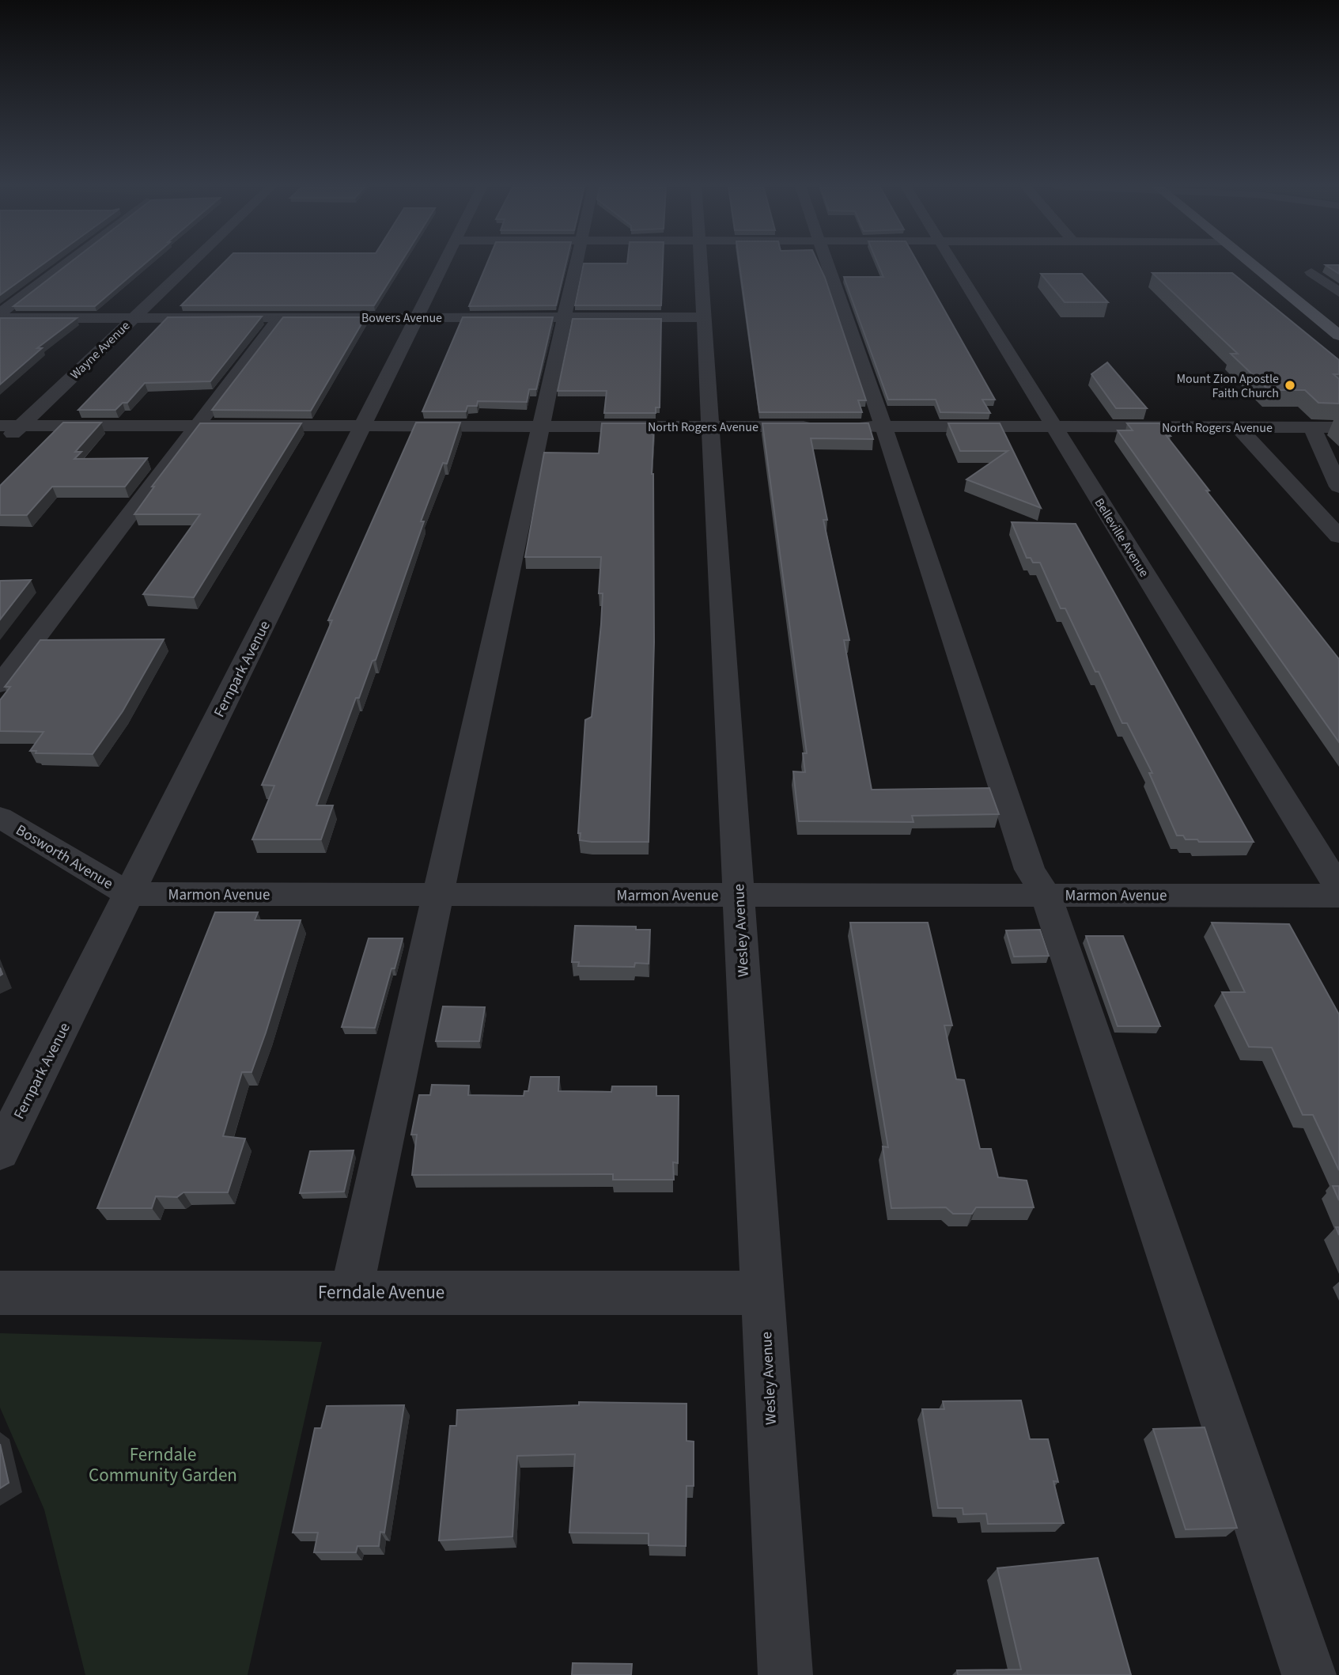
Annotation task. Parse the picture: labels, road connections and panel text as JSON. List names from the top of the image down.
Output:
{
  "streets": {
    "street": [
      "Bowers Avenue",
      "Wayne Avenue",
      "North Rogers Avenue",
      "Belleville Avenue",
      "Fernpark Avenue",
      "Bosworth Avenue",
      "Marmon Avenue",
      "Wesley Avenue",
      "Ferndale Avenue"
    ]
  },
  "crossings": [
    ["Bowers Avenue", "Wayne Avenue"],
    ["Bowers Avenue", "Fernpark Avenue"],
    ["Bowers Avenue", "Wesley Avenue"],
    ["Wayne Avenue", "North Rogers Avenue"],
    ["North Rogers Avenue", "Belleville Avenue"],
    ["North Rogers Avenue", "Fernpark Avenue"],
    ["North Rogers Avenue", "Wesley Avenue"],
    ["Fernpark Avenue", "Bosworth Avenue"],
    ["Fernpark Avenue", "Marmon Avenue"],
    ["Bosworth Avenue", "Marmon Avenue"],
    ["Marmon Avenue", "Wesley Avenue"],
    ["Wesley Avenue", "Ferndale Avenue"]
  ],
  "parks": ["Ferndale Community Garden"],
  "places": ["Mount Zion Apostle Faith Church"]
}
